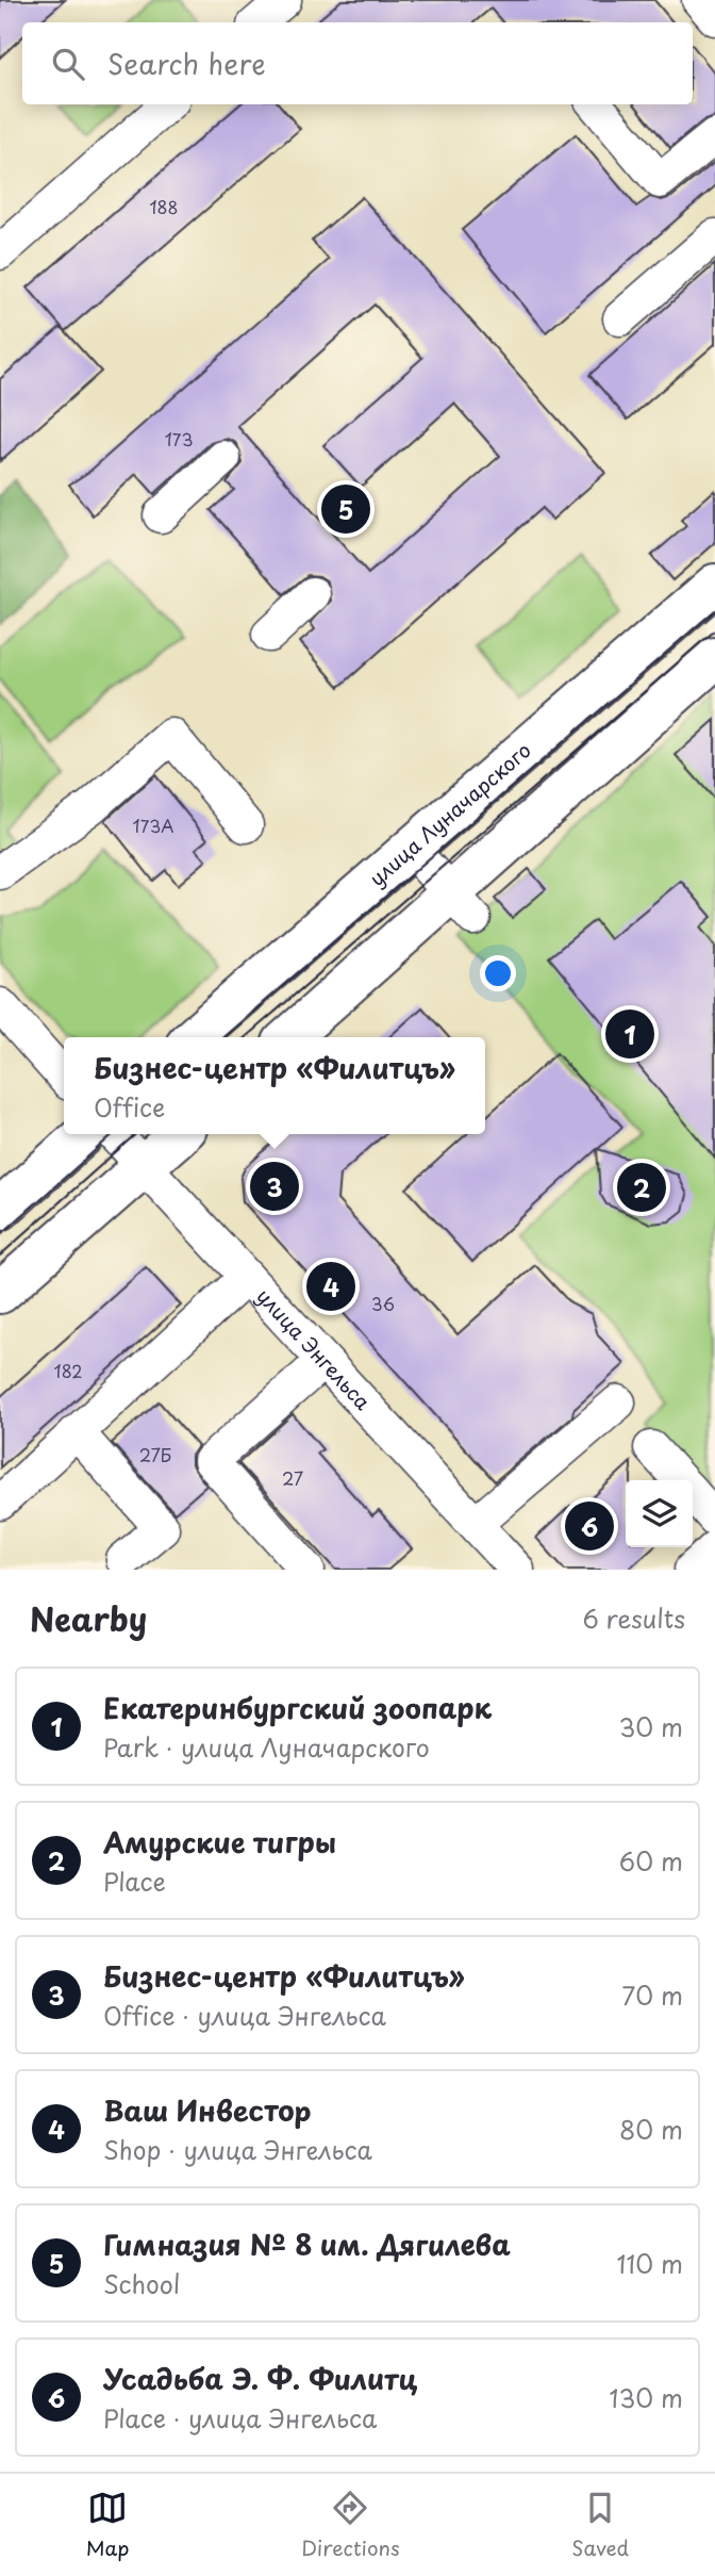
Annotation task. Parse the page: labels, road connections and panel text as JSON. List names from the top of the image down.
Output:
{
  "streets": {
    "main road": ["улица Луначарского"],
    "street": ["улица Энгельса"]
  },
  "house_numbers": [
    "188",
    "173",
    "173А",
    "36",
    "182",
    "27Б",
    "27"
  ],
  "page": {
    "search": "Search here",
    "pins": [
      "5",
      "1",
      "3",
      "2",
      "4",
      "6"
    ],
    "popup": ["Бизнес-центр «Филитцъ»", "Office"],
    "heading": ["Nearby", "6 results"],
    "list": [
      {
        "mark": "1",
        "name": "Екатеринбургский зоопарк",
        "note": "Park · улица Луначарского",
        "value": "30 m"
      },
      {
        "mark": "2",
        "name": "Амурские тигры",
        "note": "Place",
        "value": "60 m"
      },
      {
        "mark": "3",
        "name": "Бизнес-центр «Филитцъ»",
        "note": "Office · улица Энгельса",
        "value": "70 m"
      },
      {
        "mark": "4",
        "name": "Ваш Инвестор",
        "note": "Shop · улица Энгельса",
        "value": "80 m"
      },
      {
        "mark": "5",
        "name": "Гимназия № 8 им. Дягилева",
        "note": "School",
        "value": "110 m"
      },
      {
        "mark": "6",
        "name": "Усадьба Э. Ф. Филитц",
        "note": "Place · улица Энгельса",
        "value": "130 m"
      }
    ],
    "nav": ["Map", "Directions", "Saved"]
  }
}
